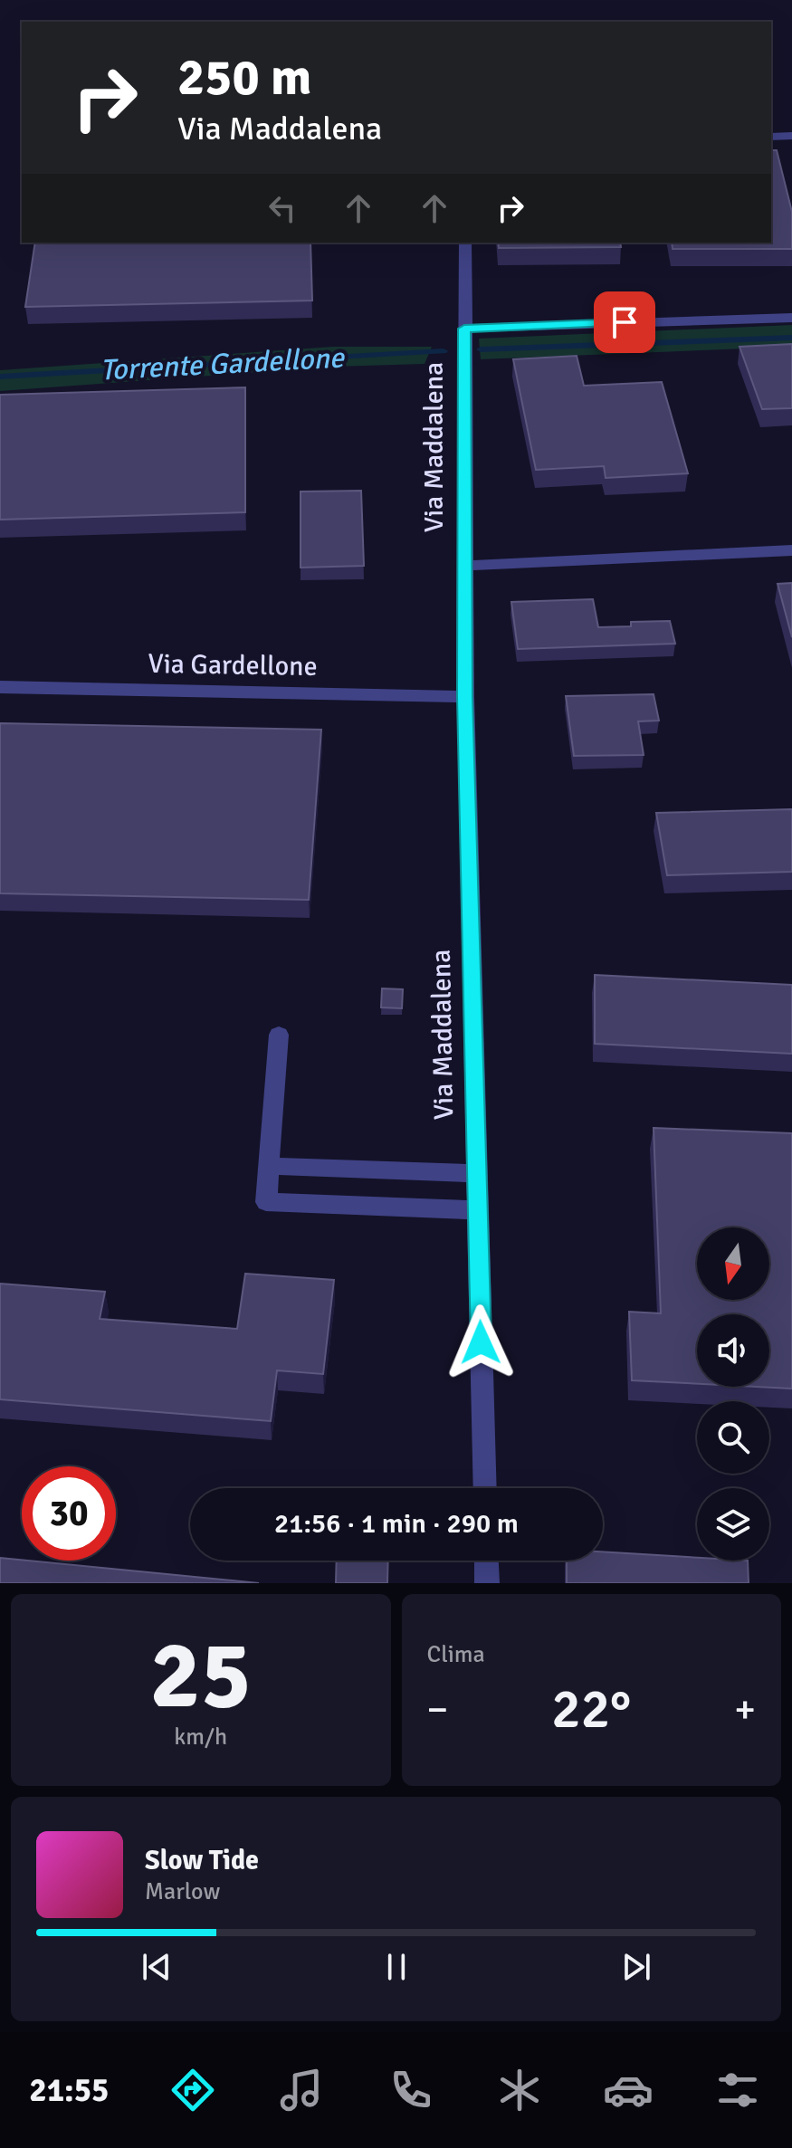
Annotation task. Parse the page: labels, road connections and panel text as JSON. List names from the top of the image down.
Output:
{
  "streets": {
    "street": ["Via Maddalena", "Via Gardellone"]
  },
  "crossings": [
    ["Via Maddalena", "Via Gardellone"]
  ],
  "water": ["Torrente Gardellone"],
  "north": "bottom",
  "page": {
    "turn": ["250 m", "Via Maddalena"],
    "limit": "30",
    "trip": "21:56 · 1 min · 290 m",
    "tile": [
      ["25", "km/h"],
      "Clima"
    ],
    "heat": ["−", "22°", "+"],
    "song": ["Slow Tide", "Marlow"],
    "tabs": "21:55"
  }
}
